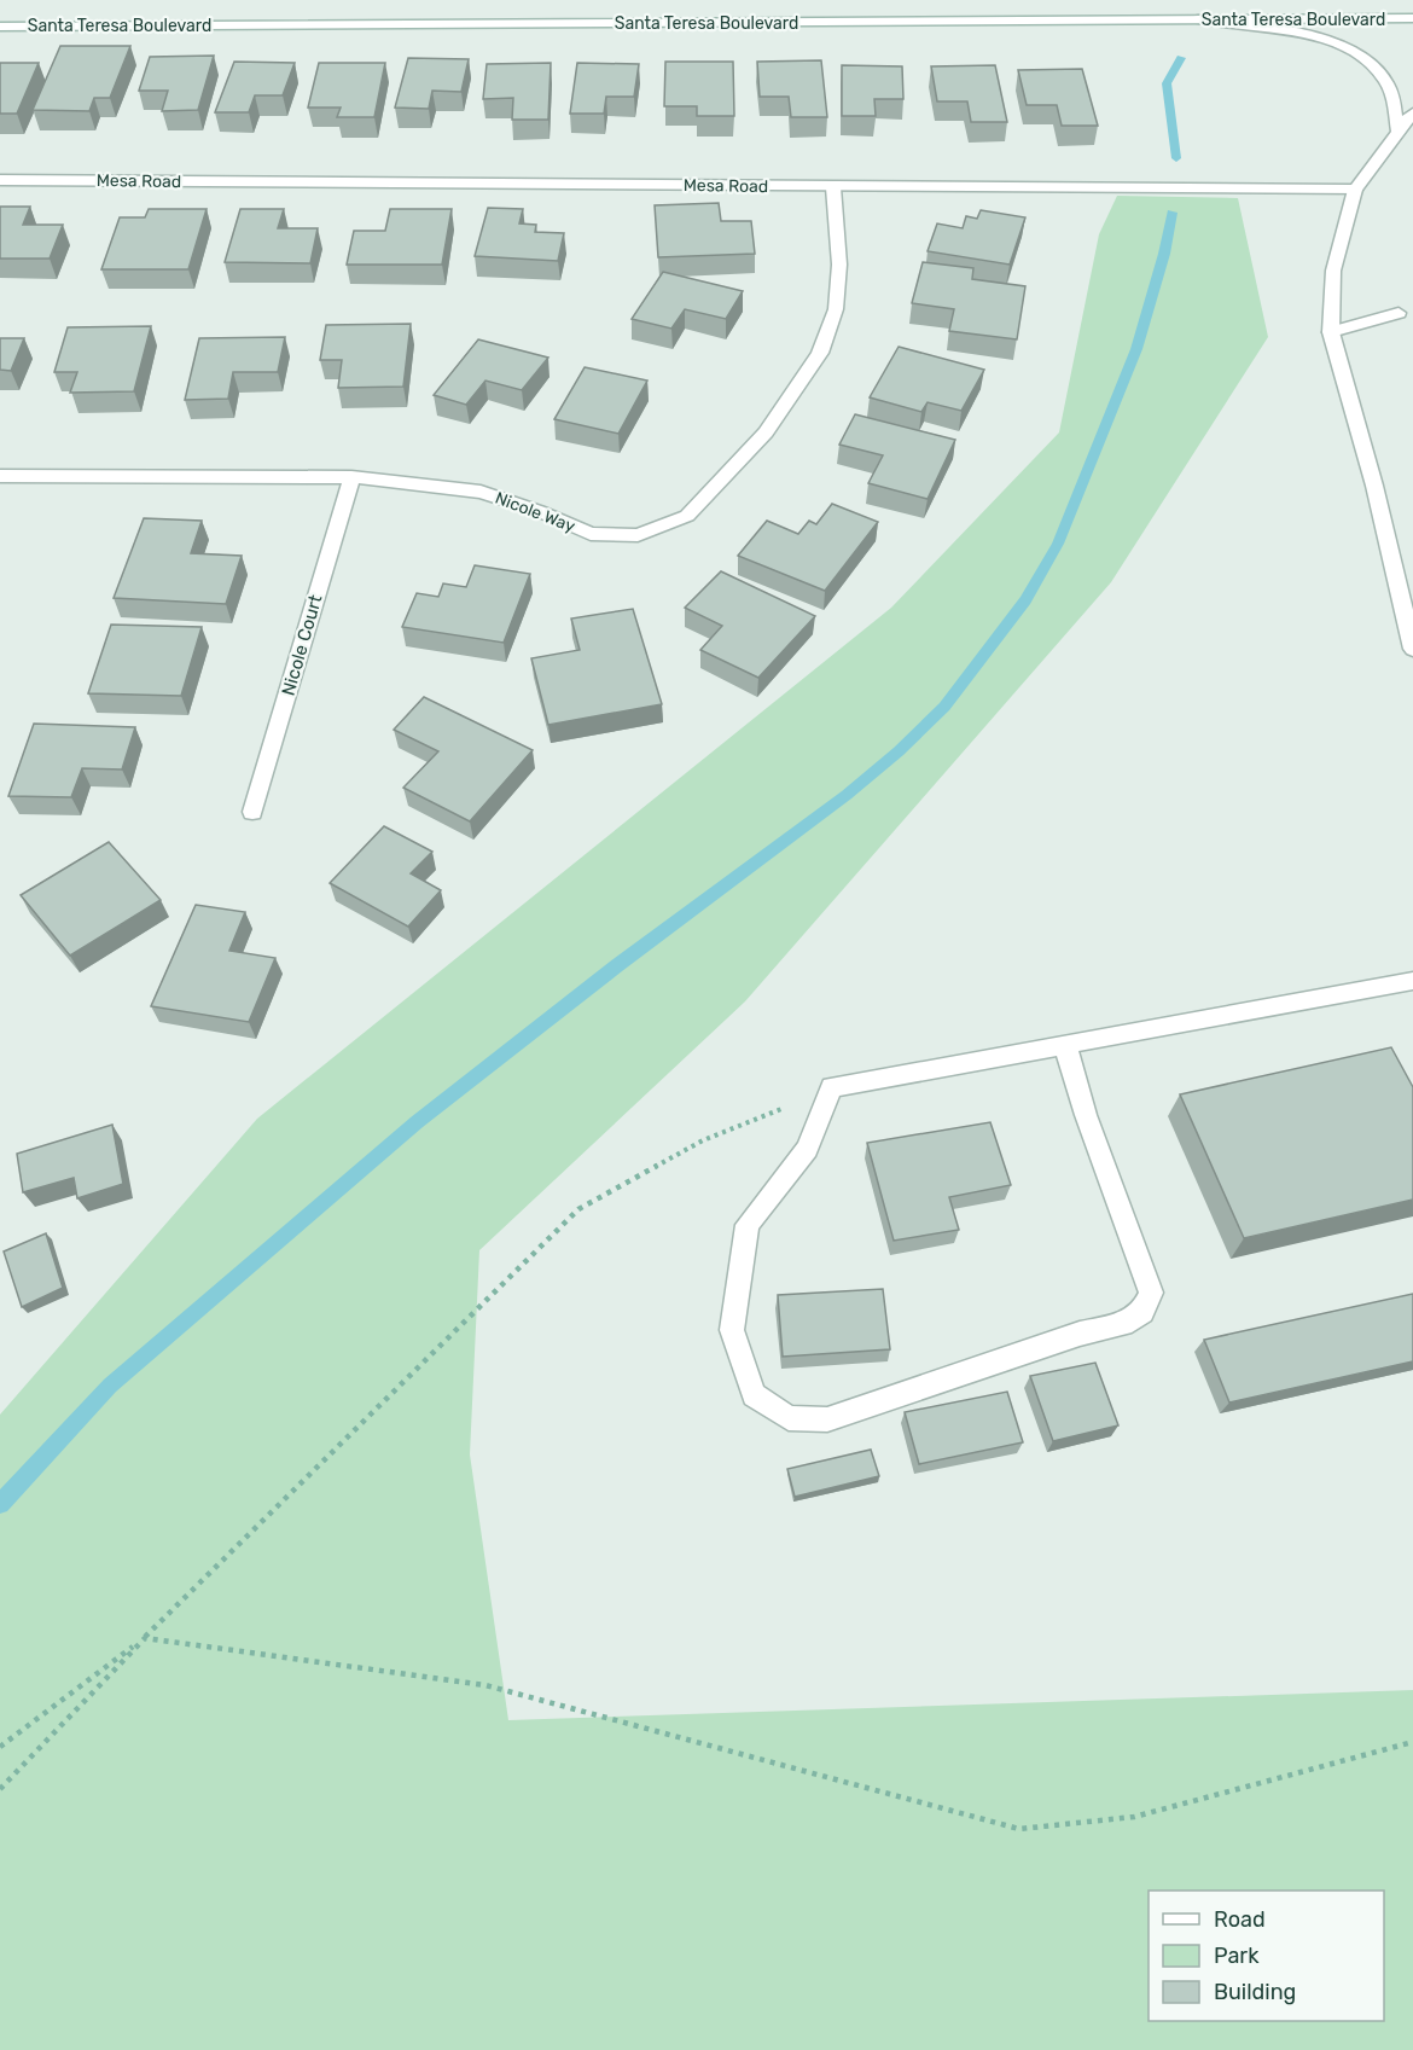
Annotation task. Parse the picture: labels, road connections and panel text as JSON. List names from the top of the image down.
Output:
{
  "streets": {
    "street": [
      "Santa Teresa Boulevard",
      "Mesa Road",
      "Nicole Way",
      "Nicole Court"
    ]
  },
  "crossings": [
    ["Mesa Road", "Nicole Way"],
    ["Nicole Way", "Nicole Court"]
  ],
  "legend": ["Road", "Park", "Building"]
}
